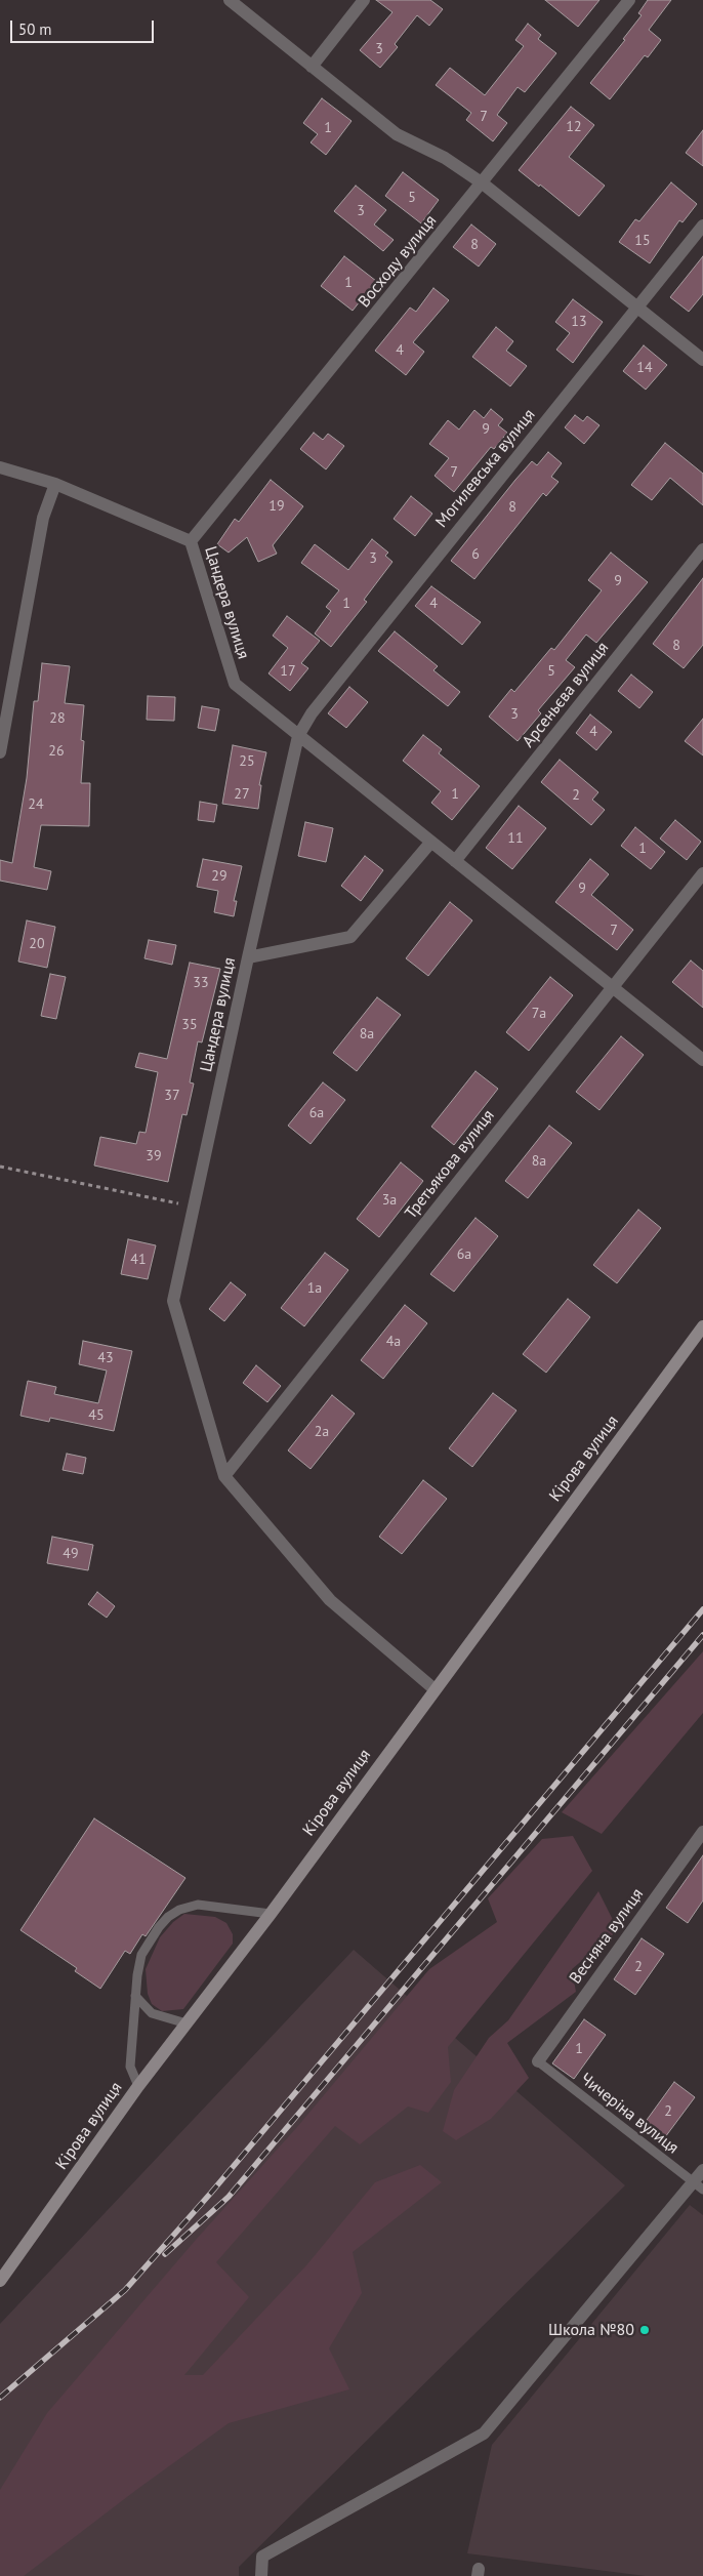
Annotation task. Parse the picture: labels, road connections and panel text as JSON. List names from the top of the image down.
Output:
{
  "streets": {
    "main road": ["Кірова вулиця"],
    "street": [
      "Восходу вулиця",
      "Могилевська вулиця",
      "Цандера вулиця",
      "Арсеньєва вулиця",
      "Третьякова вулиця",
      "Весняна вулиця"
    ],
    "lane": ["Чичеріна вулиця"]
  },
  "crossings": [
    ["Восходу вулиця", "Цандера вулиця"],
    ["Могилевська вулиця", "Цандера вулиця"],
    ["Цандера вулиця", "Арсеньєва вулиця"],
    ["Цандера вулиця", "Третьякова вулиця"],
    ["Весняна вулиця", "Чичеріна вулиця"]
  ],
  "places": ["Школа №80"],
  "house_numbers": [
    "3",
    "7",
    "12",
    "1",
    "5",
    "3",
    "15",
    "8",
    "1",
    "13",
    "4",
    "14",
    "9",
    "7",
    "19",
    "8",
    "6",
    "3",
    "9",
    "1",
    "4",
    "8",
    "17",
    "5",
    "3",
    "28",
    "4",
    "26",
    "25",
    "27",
    "1",
    "2",
    "24",
    "11",
    "1",
    "29",
    "9",
    "7",
    "20",
    "33",
    "7а",
    "35",
    "8а",
    "37",
    "6а",
    "39",
    "8а",
    "3а",
    "6а",
    "41",
    "1а",
    "4а",
    "43",
    "45",
    "2а",
    "49",
    "2",
    "1",
    "2"
  ],
  "scale_bar": "50 m"
}
